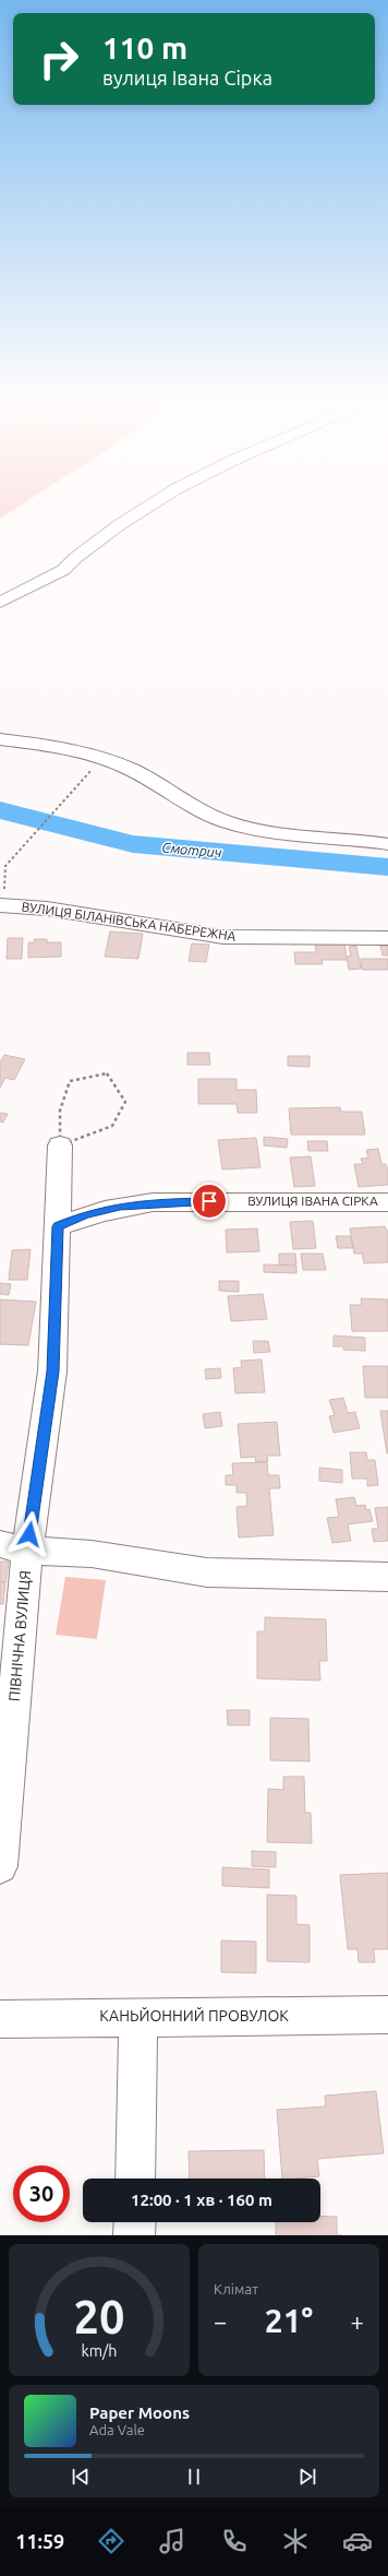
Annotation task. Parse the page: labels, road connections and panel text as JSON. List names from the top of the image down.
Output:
{
  "streets": {
    "street": [
      "ВУЛИЦЯ БІЛАНІВСЬКА НАБЕРЕЖНА",
      "ВУЛИЦЯ ІВАНА СІРКА",
      "ПІВНІЧНА ВУЛИЦЯ",
      "КАНЬЙОННИЙ ПРОВУЛОК"
    ]
  },
  "crossings": [
    ["ВУЛИЦЯ ІВАНА СІРКА", "ПІВНІЧНА ВУЛИЦЯ"]
  ],
  "water": ["Смотрич"],
  "page": {
    "turn": ["110 m", "вулиця Івана Сірка"],
    "limit": "30",
    "trip": "12:00 · 1 хв · 160 m",
    "tile": "Клімат",
    "heat": ["−", "21°", "+"],
    "song": ["Paper Moons", "Ada Vale"],
    "tabs": "11:59",
    "gauge": ["20", "km/h"]
  }
}
